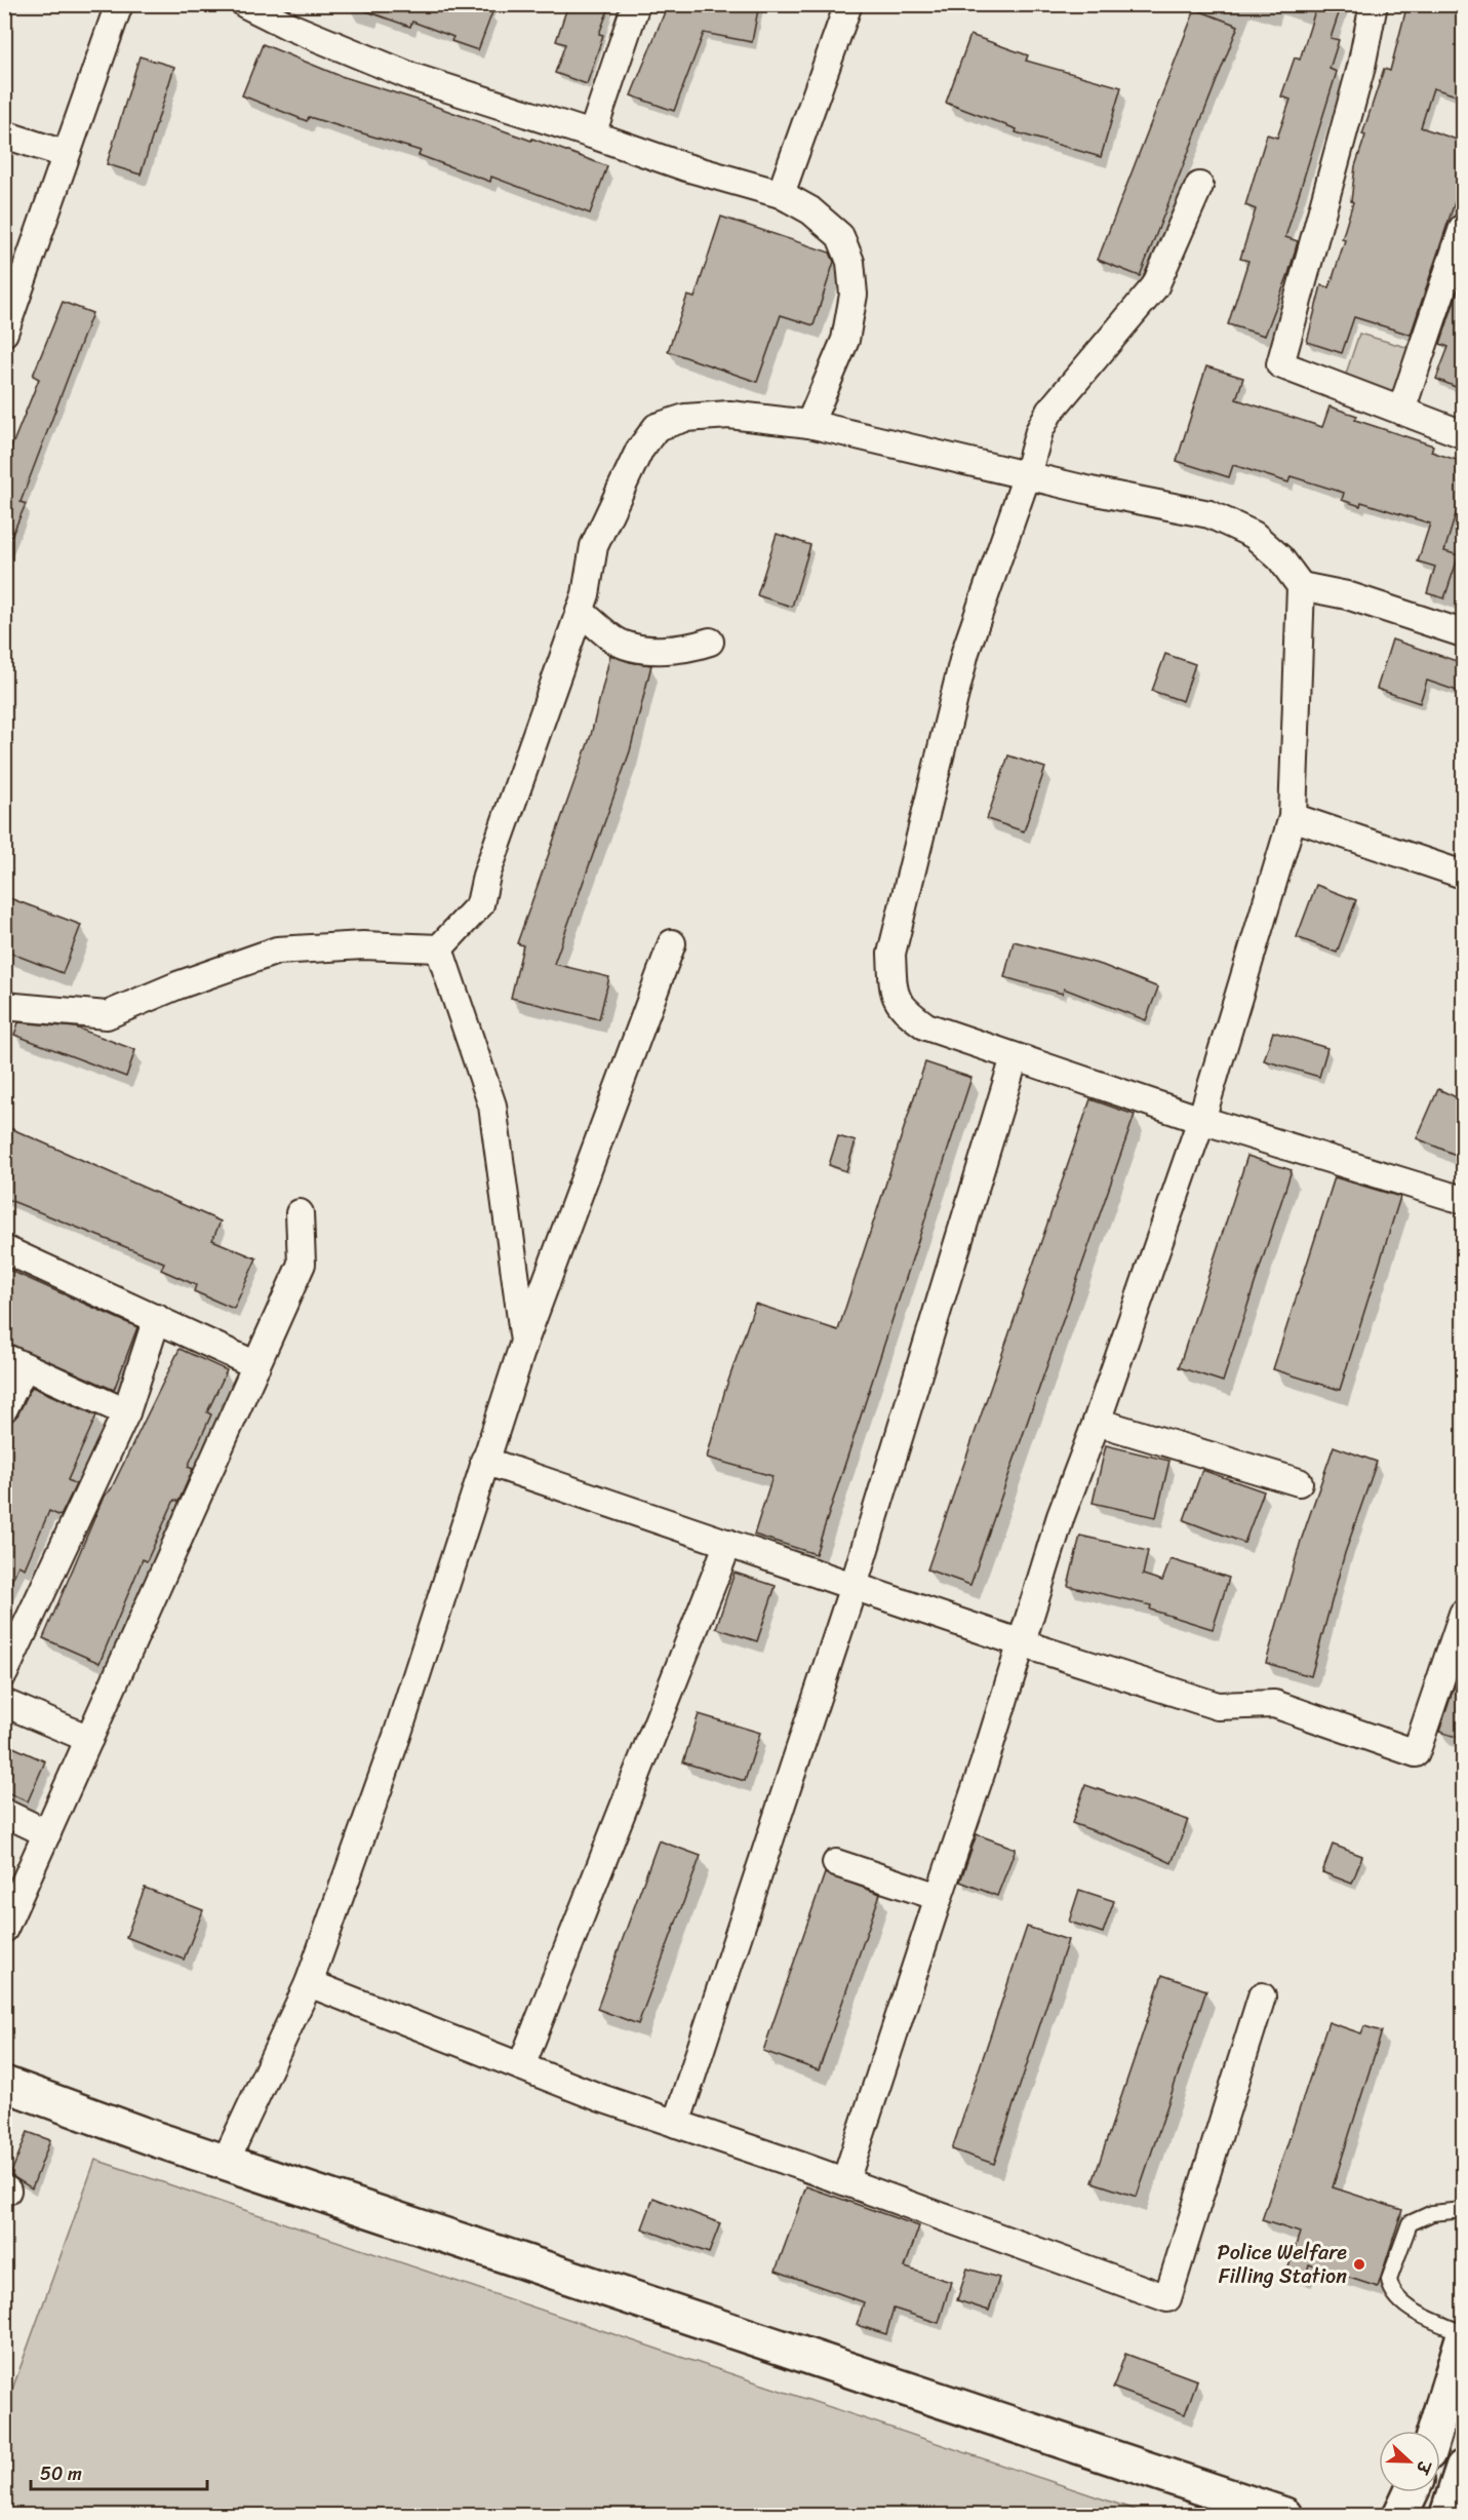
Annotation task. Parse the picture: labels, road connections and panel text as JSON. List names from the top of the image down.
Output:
{
  "places": ["Police Welfare Filling Station"],
  "scale_bar": "50 m",
  "north": "right"
}
